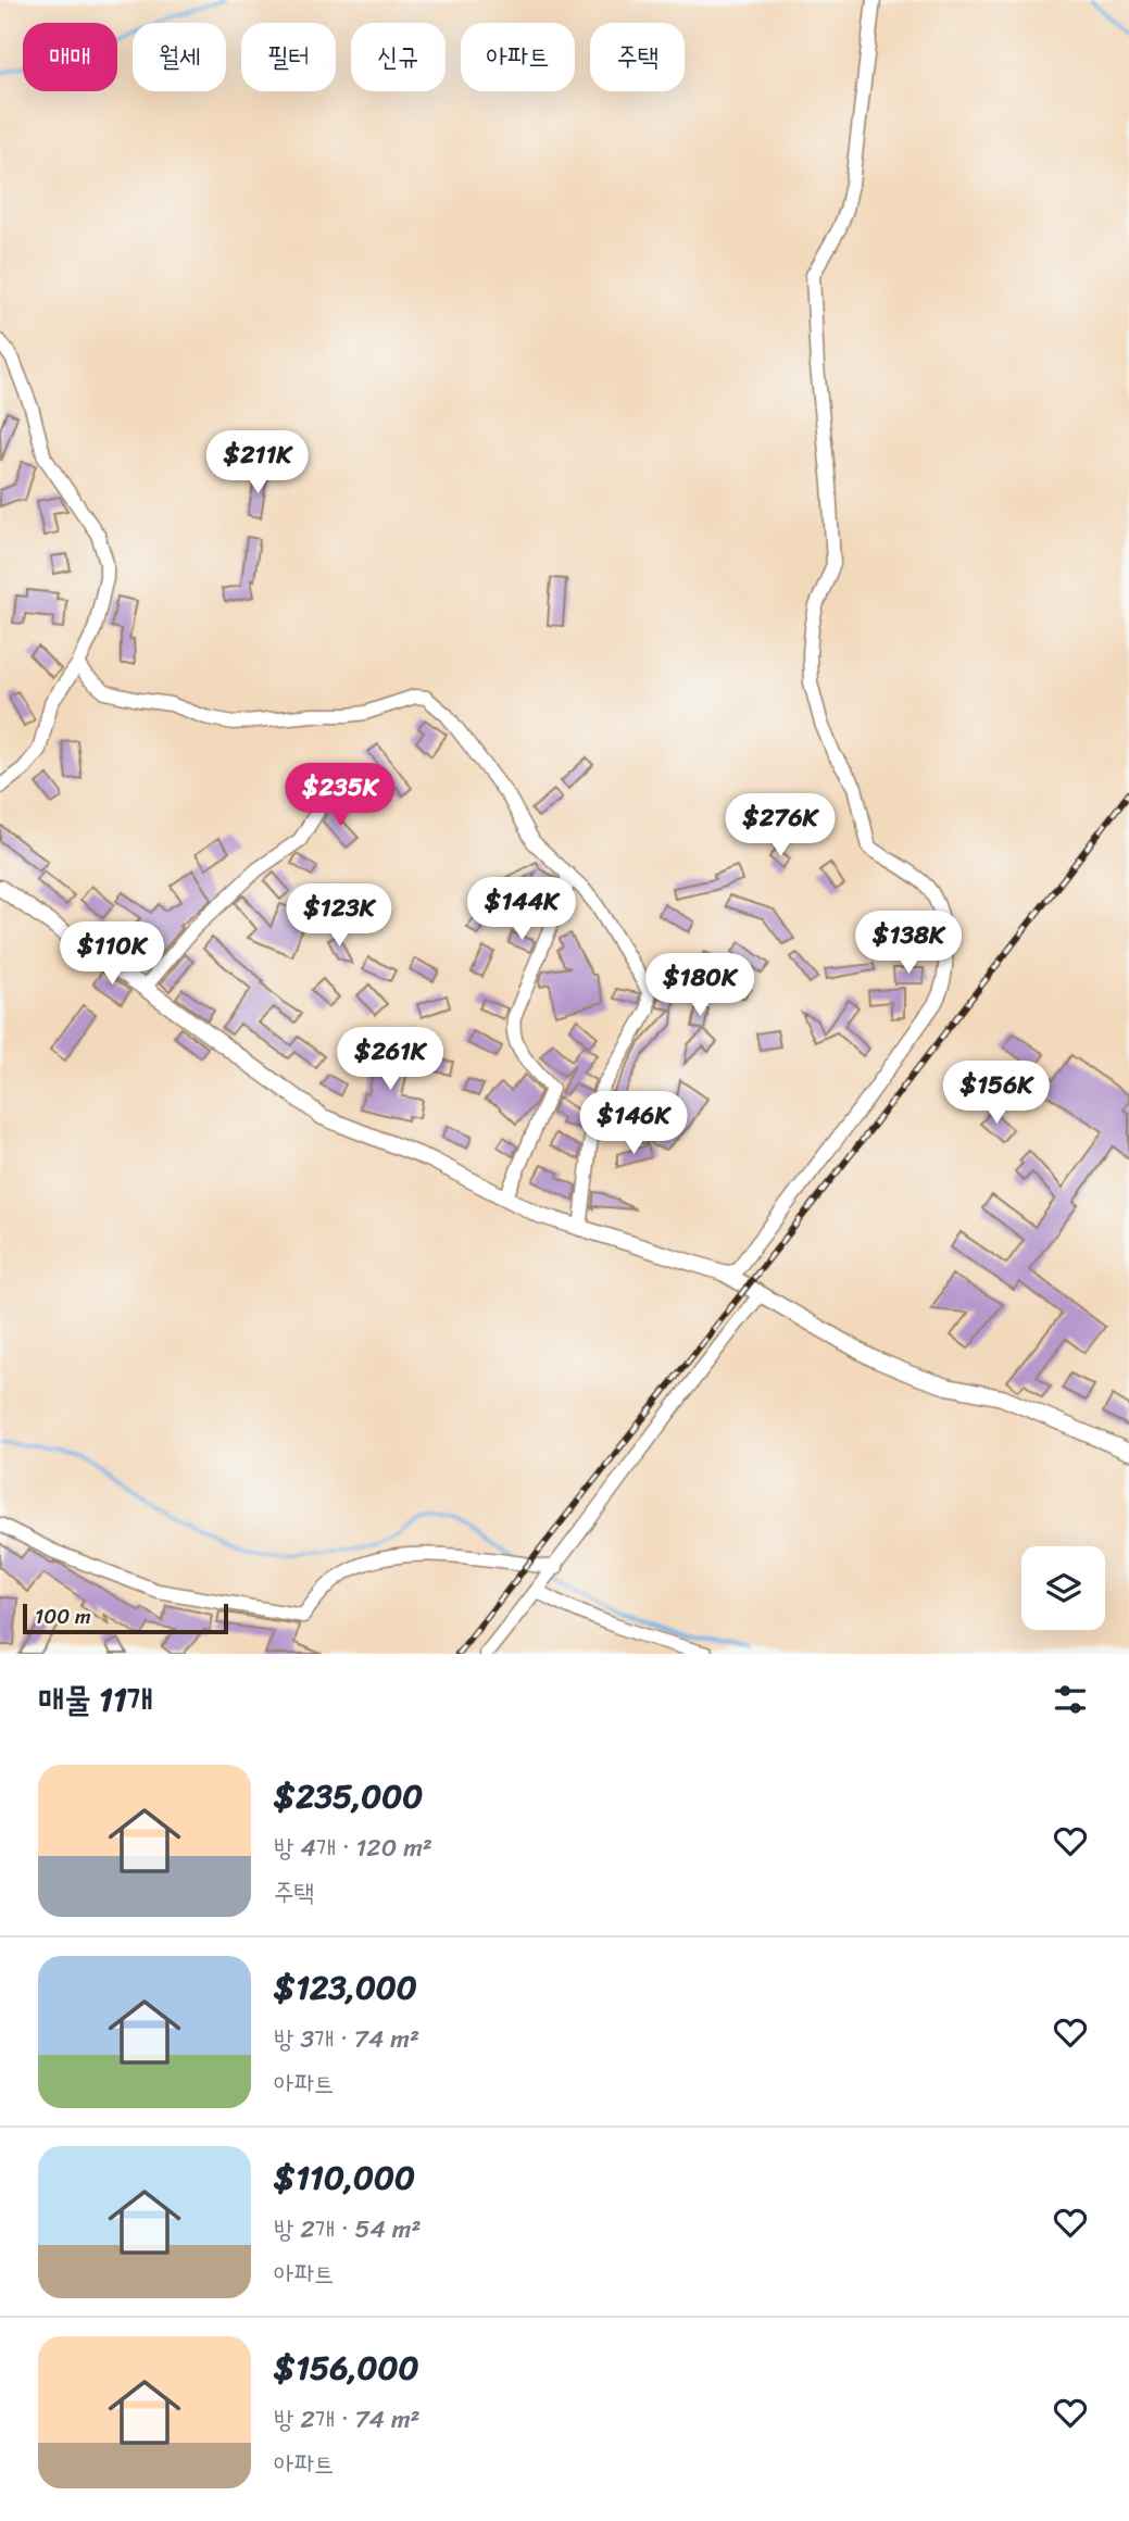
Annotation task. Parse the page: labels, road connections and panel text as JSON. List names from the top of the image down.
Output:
{
  "scale_bar": "100 m",
  "page": {
    "chip": [
      "매매",
      "월세",
      "필터",
      "신규",
      "아파트",
      "주택"
    ],
    "price": [
      "$211K",
      "$235K",
      "$276K",
      "$144K",
      "$123K",
      "$138K",
      "$110K",
      "$180K",
      "$261K",
      "$156K",
      "$146K"
    ],
    "scale": "100 m",
    "heading": "매물 11개",
    "list": [
      {
        "name": "$235,000",
        "note": "방 4개 · 120 m² · 주택"
      },
      {
        "name": "$123,000",
        "note": "방 3개 · 74 m² · 아파트"
      },
      {
        "name": "$110,000",
        "note": "방 2개 · 54 m² · 아파트"
      },
      {
        "name": "$156,000",
        "note": "방 2개 · 74 m² · 아파트"
      }
    ]
  }
}
